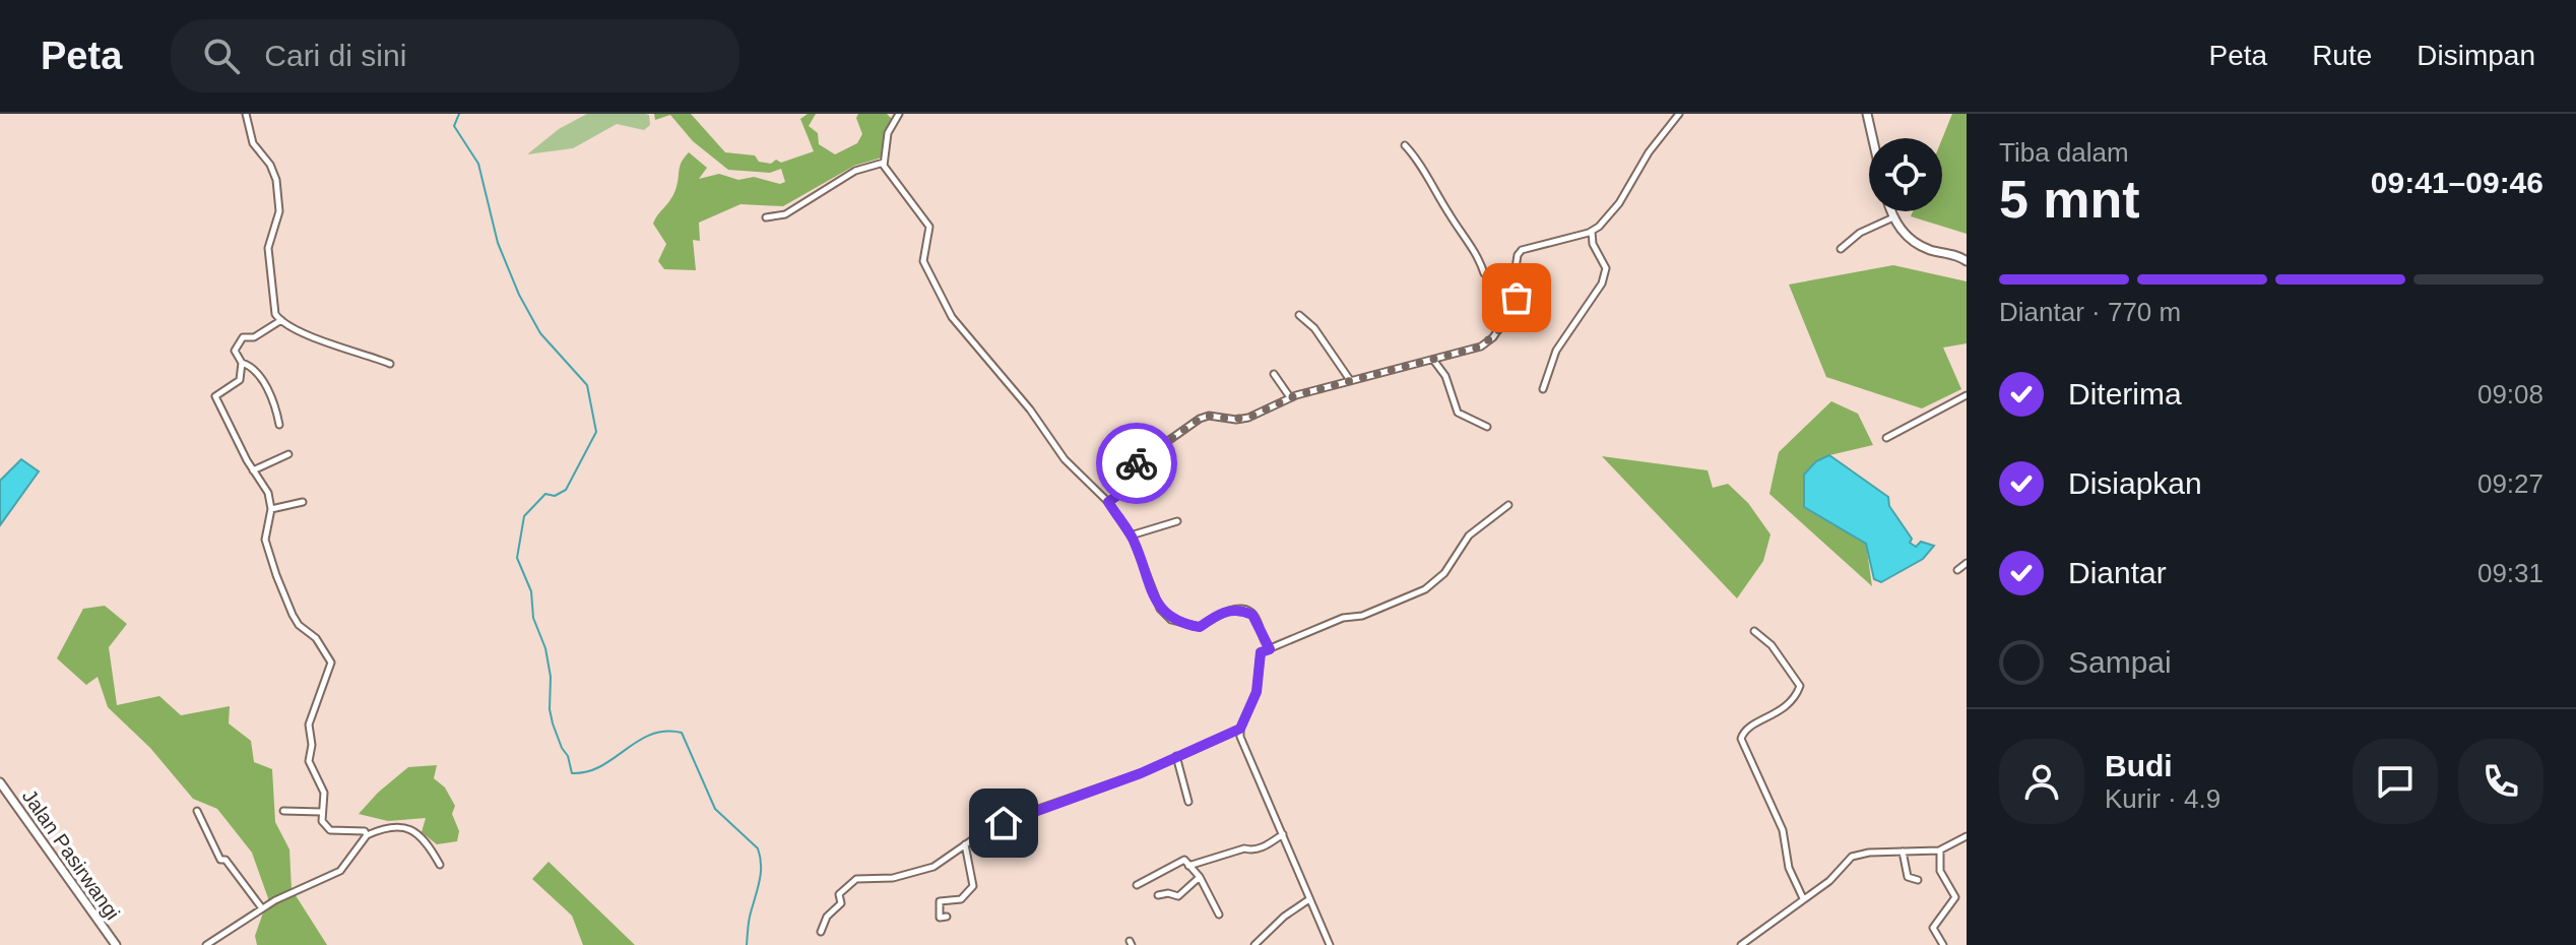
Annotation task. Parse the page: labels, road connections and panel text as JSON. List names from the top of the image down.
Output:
{
  "streets": {
    "street": ["Jalan Pasirwangi"]
  },
  "page": {
    "header": "Peta",
    "search": "Cari di sini",
    "nav": ["Peta", "Rute", "Disimpan"],
    "heading": ["5 mnt", "Tiba dalam", "09:41–09:46"],
    "panel": ["Budi", "Kurir · 4.9"],
    "bar": "Diantar · 770 m",
    "list": [
      ["Diterima", "09:08"],
      ["Disiapkan", "09:27"],
      ["Diantar", "09:31"],
      "Sampai"
    ]
  }
}
